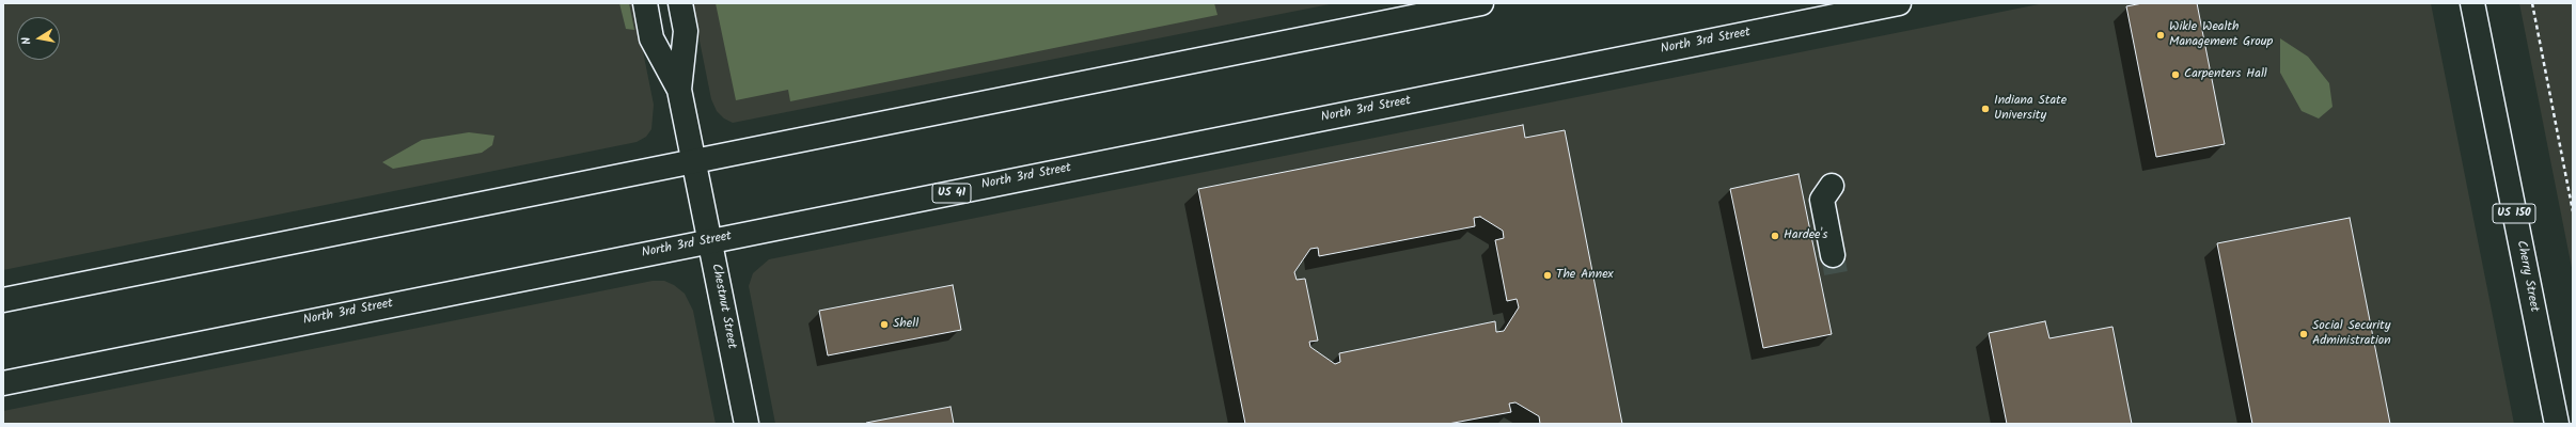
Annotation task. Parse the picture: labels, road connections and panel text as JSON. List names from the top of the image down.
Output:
{
  "streets": {
    "main road": [
      "North 3rd Street",
      "US 41",
      "US 150",
      "Cherry Street",
      "Chestnut Street"
    ]
  },
  "crossings": [
    ["North 3rd Street", "Chestnut Street"]
  ],
  "places": [
    "Wikle Wealth Management Group",
    "Carpenters Hall",
    "Indiana State University",
    "Hardee's",
    "The Annex",
    "Shell",
    "Social Security Administration"
  ],
  "north": "left"
}
